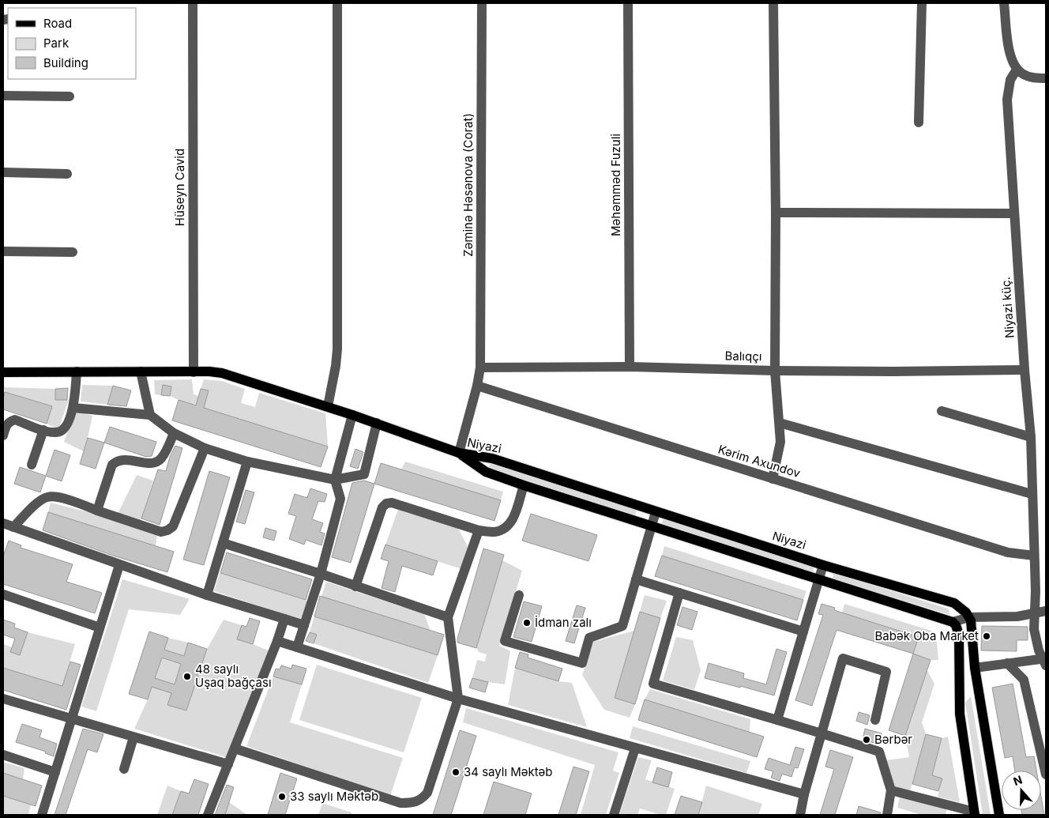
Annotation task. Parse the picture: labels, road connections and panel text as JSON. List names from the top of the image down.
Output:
{
  "streets": {
    "main road": ["Niyazi"],
    "street": [
      "Zəminə Həsənova (Corat)",
      "Məhəmməd Fuzuli",
      "Hüseyn Cavid",
      "Niyazi küç.",
      "Balıqçı",
      "Kərim Axundov"
    ]
  },
  "crossings": [
    ["Zəminə Həsənova (Corat)", "Balıqçı"],
    ["Məhəmməd Fuzuli", "Balıqçı"],
    ["Niyazi küç.", "Balıqçı"],
    ["Niyazi küç.", "Kərim Axundov"]
  ],
  "places": [
    "İdman zalı",
    "Babək Oba Market",
    "48 saylı Uşaq bağçası",
    "Bərbər",
    "34 saylı Məktəb",
    "33 saylı Məktəb"
  ],
  "legend": ["Road", "Park", "Building"],
  "north": "top"
}
